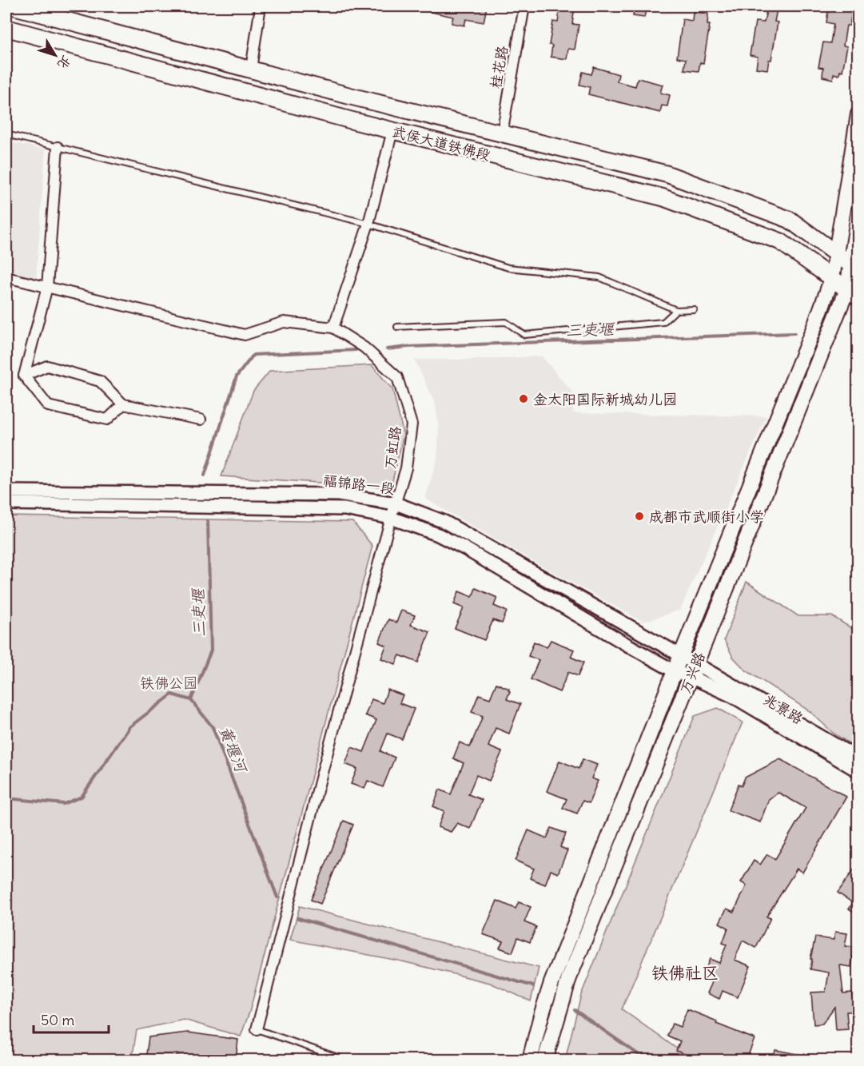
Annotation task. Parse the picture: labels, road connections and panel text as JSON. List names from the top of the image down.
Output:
{
  "streets": {
    "main road": ["武侯大道铁佛段", "万兴路"],
    "street": [
      "桂花路",
      "万虹路",
      "福锦路一段",
      "兆景路"
    ]
  },
  "crossings": [
    ["桂花路", "武侯大道铁佛段"],
    ["武侯大道铁佛段", "万兴路"],
    ["万虹路", "福锦路一段"],
    ["福锦路一段", "万兴路"],
    ["福锦路一段", "兆景路"],
    ["万兴路", "兆景路"]
  ],
  "districts": ["铁佛社区"],
  "water": ["三吏堰", "黄堰河"],
  "parks": ["铁佛公园"],
  "places": ["金太阳国际新城幼儿园", "成都市武顺街小学"],
  "scale_bar": "50 m",
  "north": "bottom right"
}
